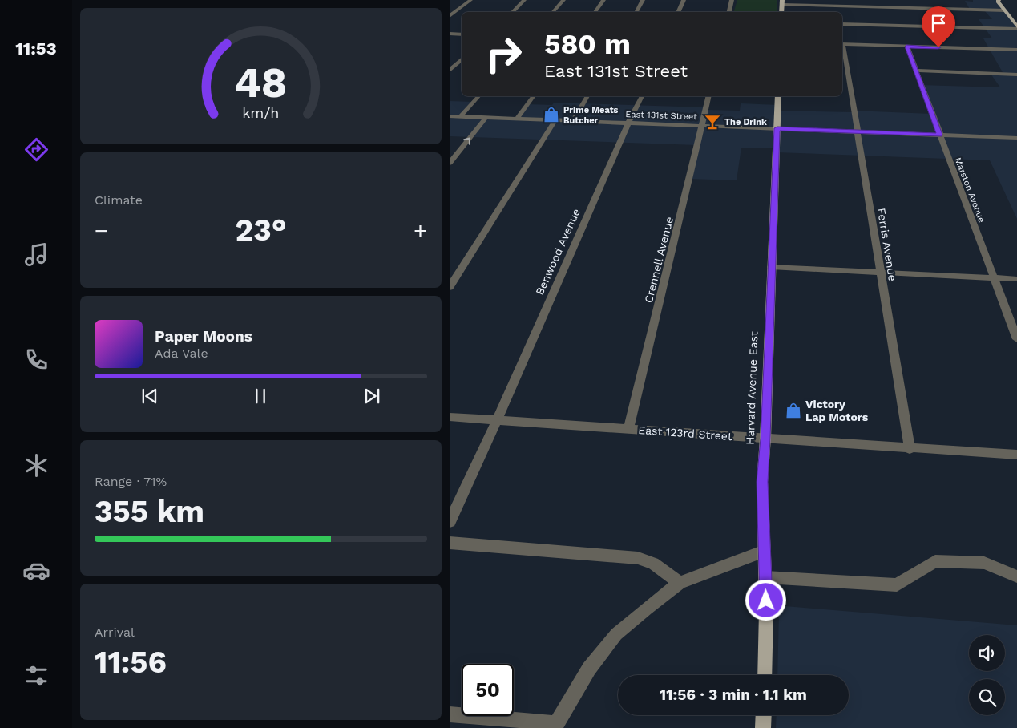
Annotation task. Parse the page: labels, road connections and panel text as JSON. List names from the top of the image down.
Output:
{
  "streets": {
    "main road": ["Harvard Avenue East"],
    "street": [
      "East 131st Street",
      "Marston Avenue",
      "Ferris Avenue",
      "Benwood Avenue",
      "Crennell Avenue",
      "East 123rd Street"
    ]
  },
  "crossings": [
    ["East 131st Street", "Marston Avenue"],
    ["East 131st Street", "Ferris Avenue"],
    ["East 131st Street", "Benwood Avenue"],
    ["East 131st Street", "Crennell Avenue"],
    ["East 131st Street", "Harvard Avenue East"],
    ["Ferris Avenue", "East 123rd Street"],
    ["Benwood Avenue", "East 123rd Street"],
    ["Crennell Avenue", "East 123rd Street"],
    ["Harvard Avenue East", "East 123rd Street"]
  ],
  "places": {
    "shop": ["Prime Meats Butcher", "Victory Lap Motors"],
    "bar": ["The Drink"]
  },
  "page": {
    "tabs": "11:53",
    "turn": ["580 m", "East 131st Street"],
    "tile": [
      "Climate",
      ["Range · 71%", "355 km"],
      ["Arrival", "11:56"]
    ],
    "heat": ["−", "23°", "+"],
    "song": ["Paper Moons", "Ada Vale"],
    "limit": "50",
    "trip": "11:56 · 3 min · 1.1 km",
    "gauge": ["48", "km/h"]
  }
}
